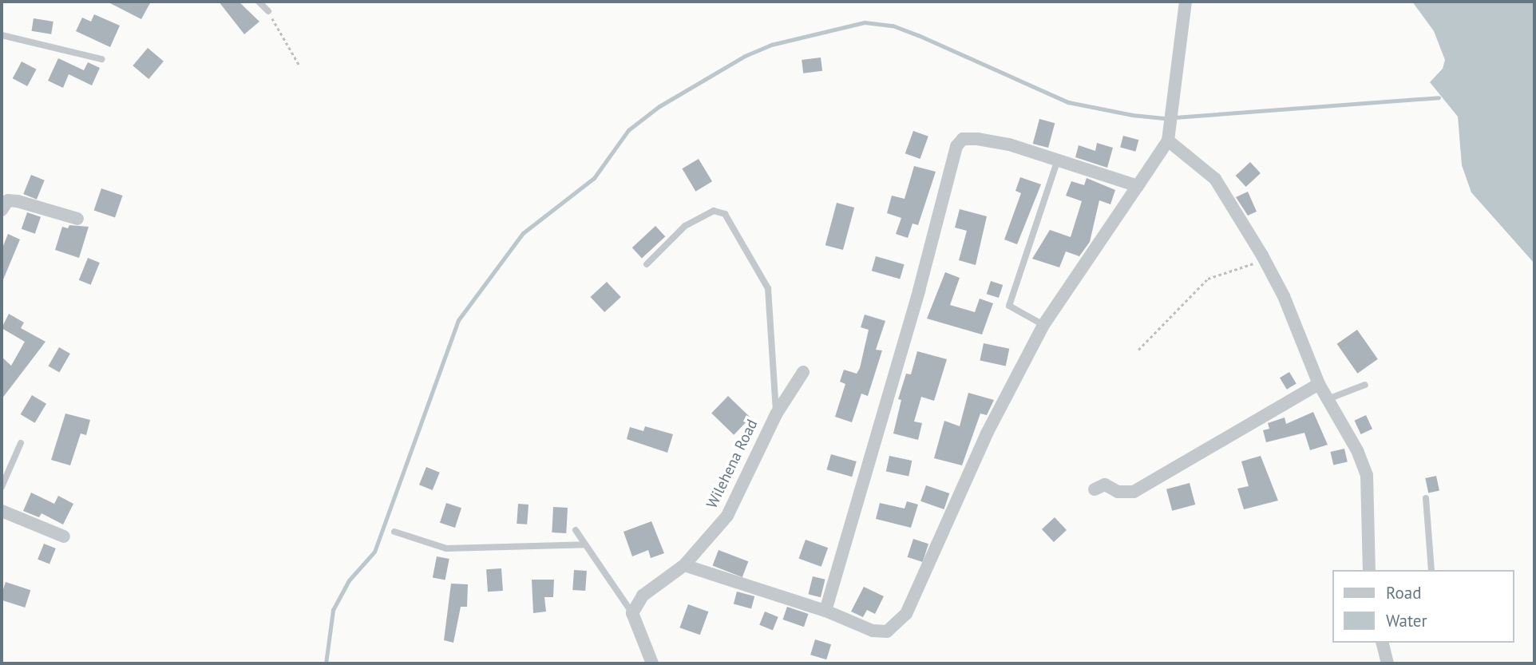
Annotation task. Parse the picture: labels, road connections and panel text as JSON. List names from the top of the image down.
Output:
{
  "streets": {
    "street": ["Wilehena Road"]
  },
  "legend": ["Road", "Water"]
}
